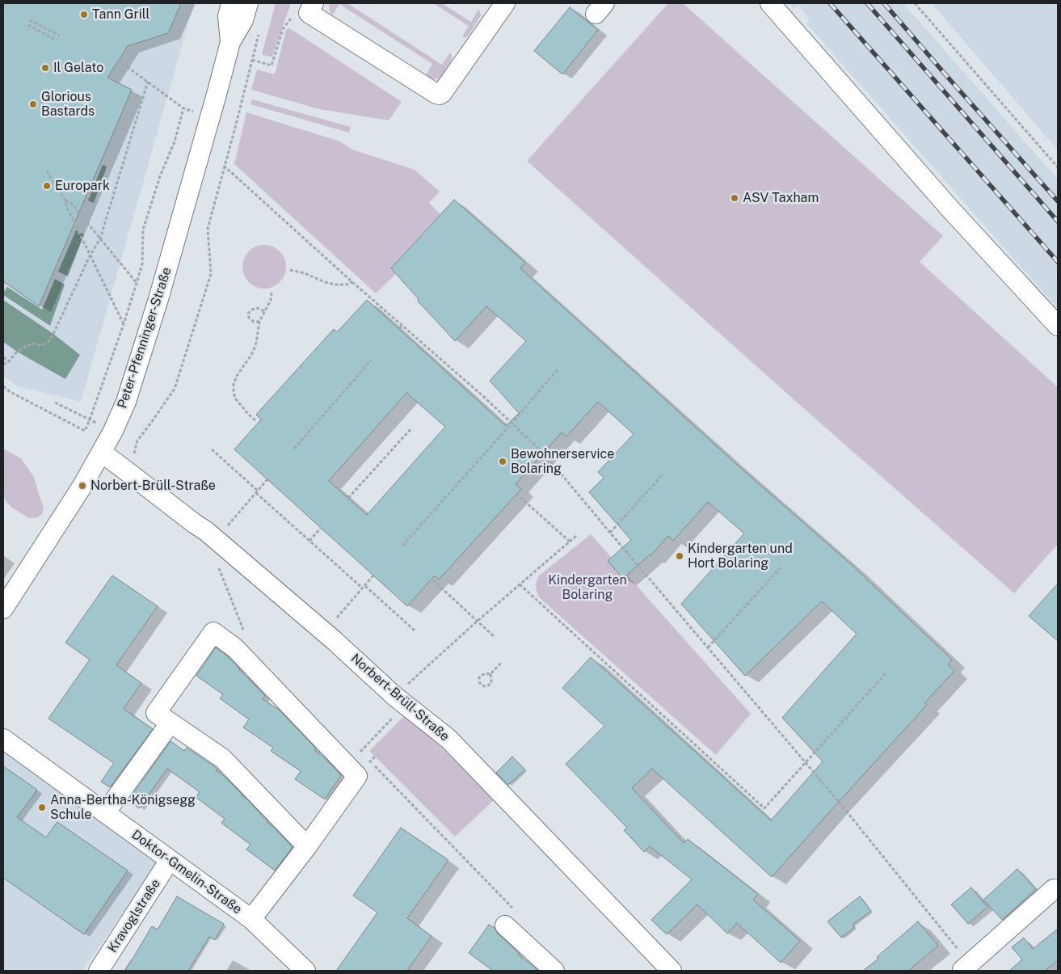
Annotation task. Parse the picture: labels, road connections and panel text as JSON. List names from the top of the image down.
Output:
{
  "streets": {
    "street": [
      "Peter-Pfenninger-Straße",
      "Norbert-Brüll-Straße",
      "Doktor-Gmelin-Straße",
      "Kravoglstraße"
    ]
  },
  "crossings": [
    ["Peter-Pfenninger-Straße", "Norbert-Brüll-Straße"],
    ["Doktor-Gmelin-Straße", "Kravoglstraße"]
  ],
  "parks": ["Kindergarten Bolaring"],
  "places": [
    "Tann Grill",
    "Il Gelato",
    "Glorious Bastards",
    "Europark",
    "ASV Taxham",
    "Bewohnerservice Bolaring",
    "Norbert-Brüll-Straße",
    "Kindergarten und Hort Bolaring",
    "Anna-Bertha-Königsegg Schule"
  ]
}
